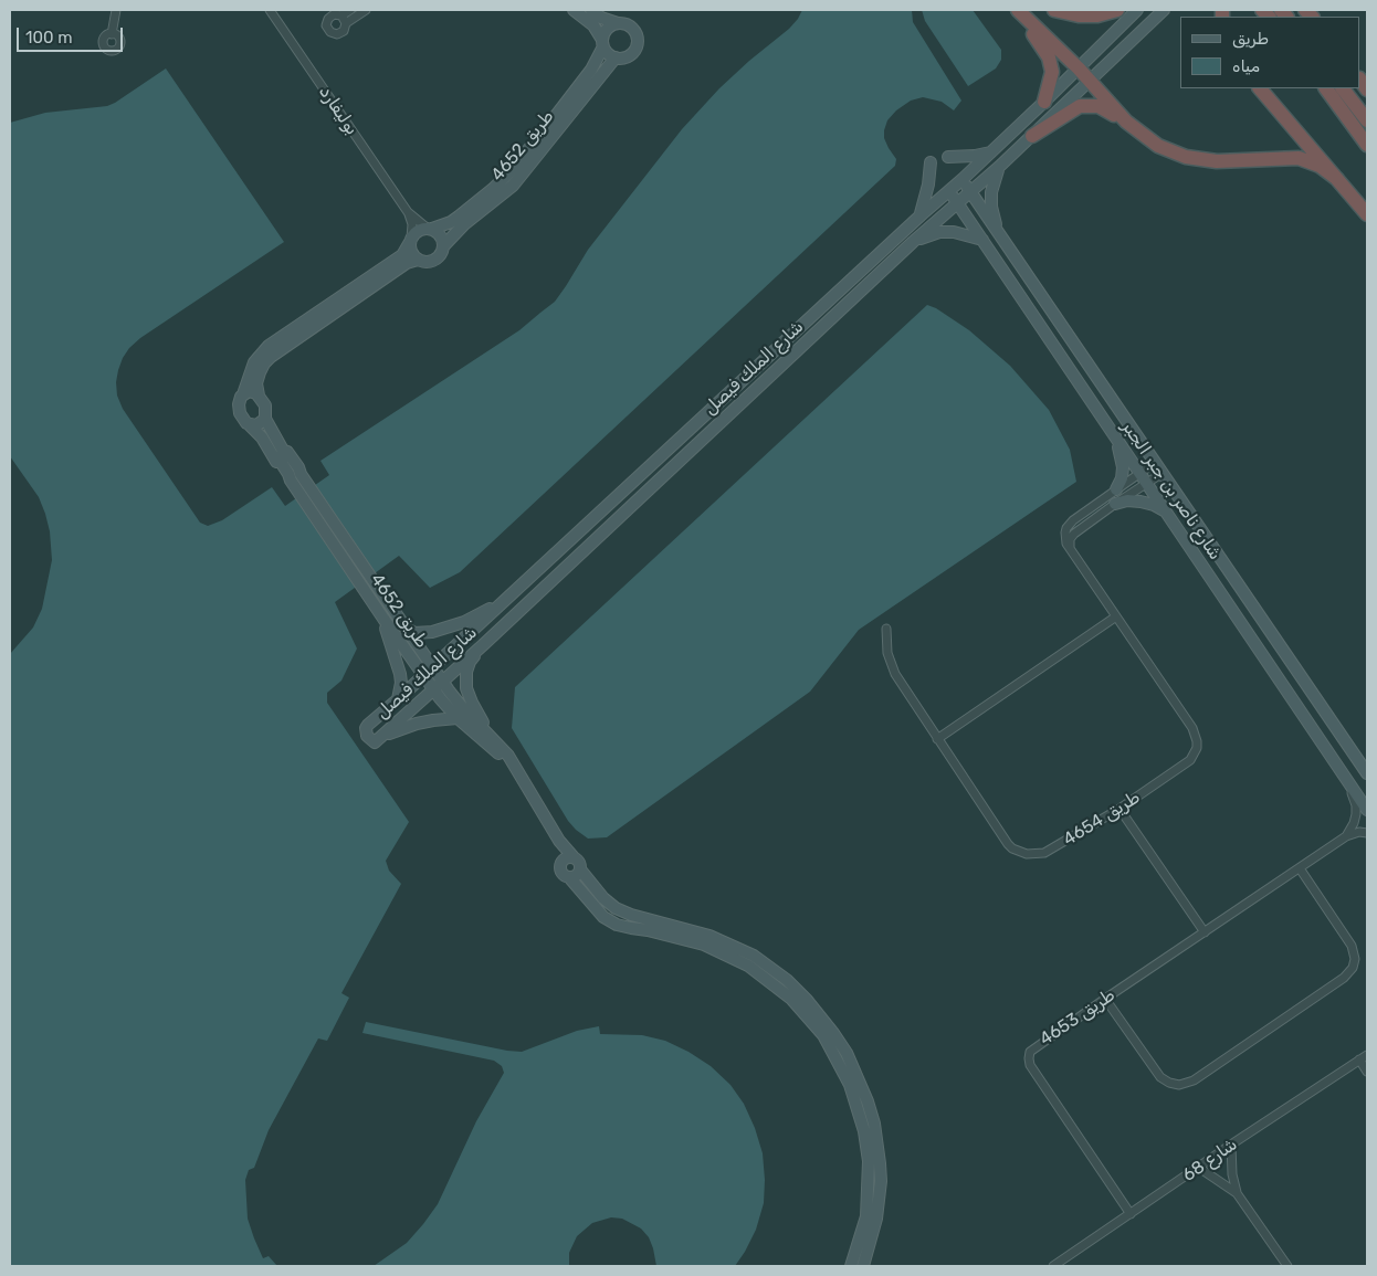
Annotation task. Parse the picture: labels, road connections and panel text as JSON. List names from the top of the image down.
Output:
{
  "streets": {
    "street": [
      "بوليفارد",
      "طريق 4652",
      "شارع الملك فيصل",
      "شارع ناصر بن جبر الجبر",
      "طريق 4654",
      "طريق 4653",
      "شارع 68"
    ]
  },
  "crossings": [
    ["بوليفارد", "طريق 4652"],
    ["طريق 4652", "شارع الملك فيصل"],
    ["شارع الملك فيصل", "شارع ناصر بن جبر الجبر"],
    ["طريق 4653", "شارع 68"]
  ],
  "legend": ["طريق", "مياه"],
  "scale_bar": "100 m"
}
